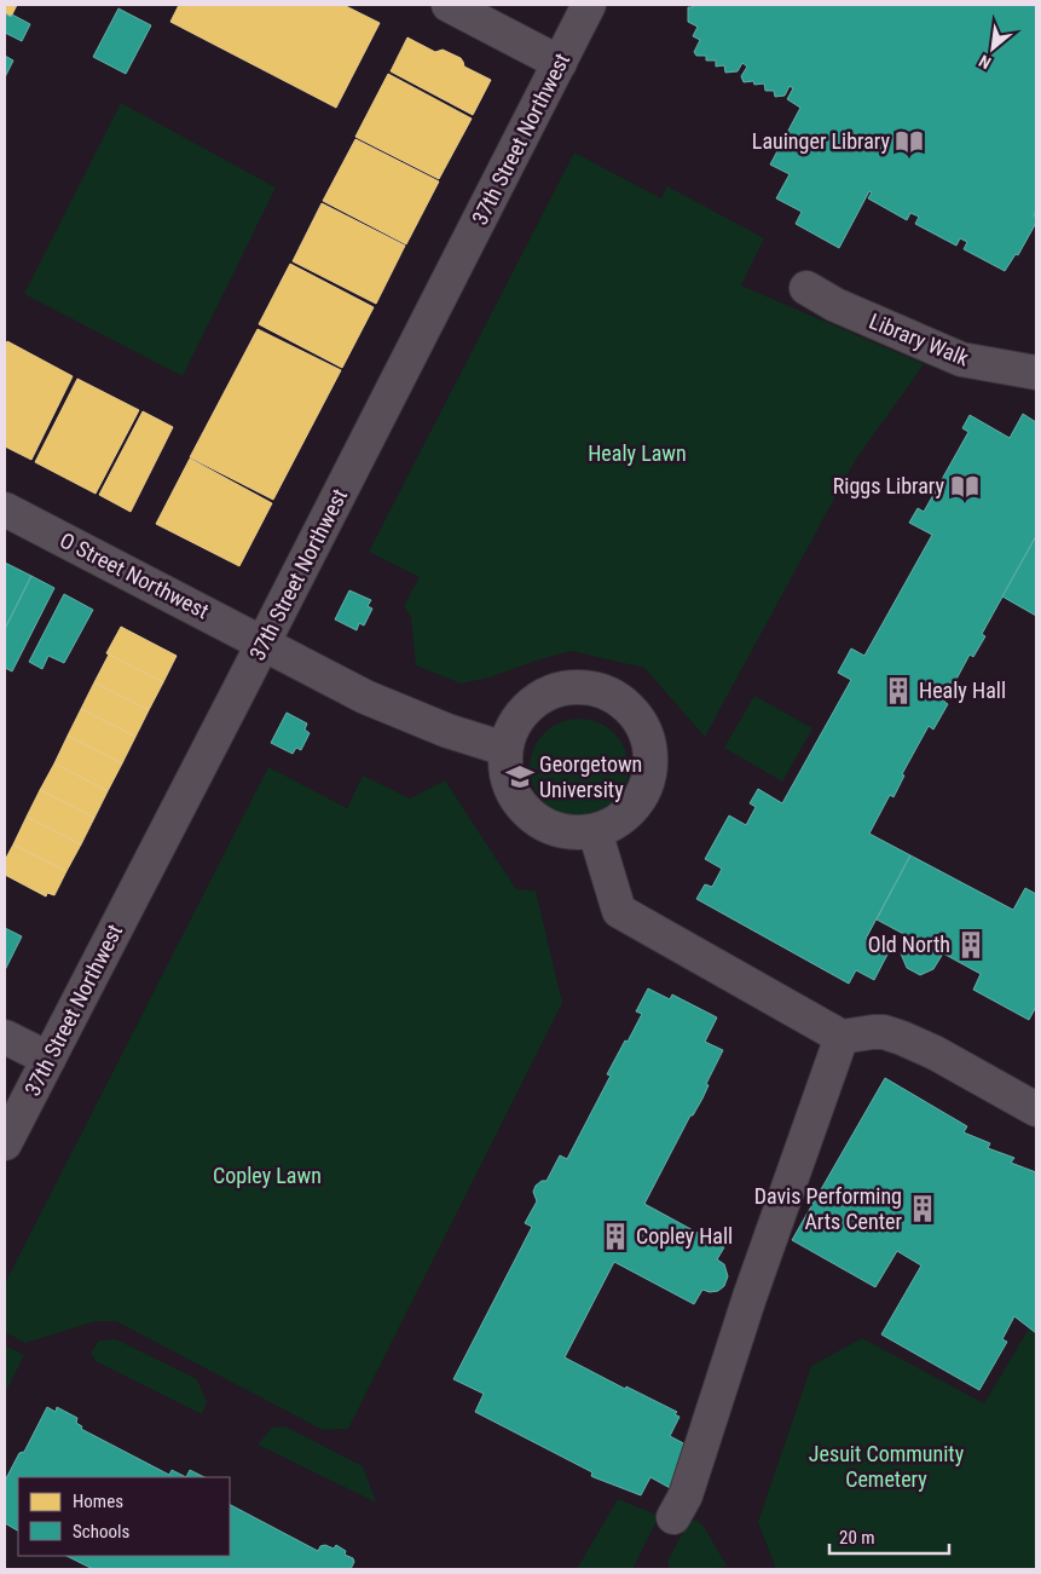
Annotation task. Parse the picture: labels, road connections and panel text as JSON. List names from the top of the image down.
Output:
{
  "streets": {
    "street": ["37th Street Northwest", "Library Walk", "O Street Northwest"]
  },
  "crossings": [
    ["37th Street Northwest", "O Street Northwest"]
  ],
  "parks": ["Healy Lawn", "Copley Lawn", "Jesuit Community Cemetery"],
  "places": {
    "library": ["Lauinger Library", "Riggs Library"],
    "building": [
      "Healy Hall",
      "Old North",
      "Davis Performing Arts Center",
      "Copley Hall"
    ],
    "school or university": ["Georgetown University"]
  },
  "legend": ["Homes", "Schools"],
  "scale_bar": "20 m",
  "north": "bottom left"
}
